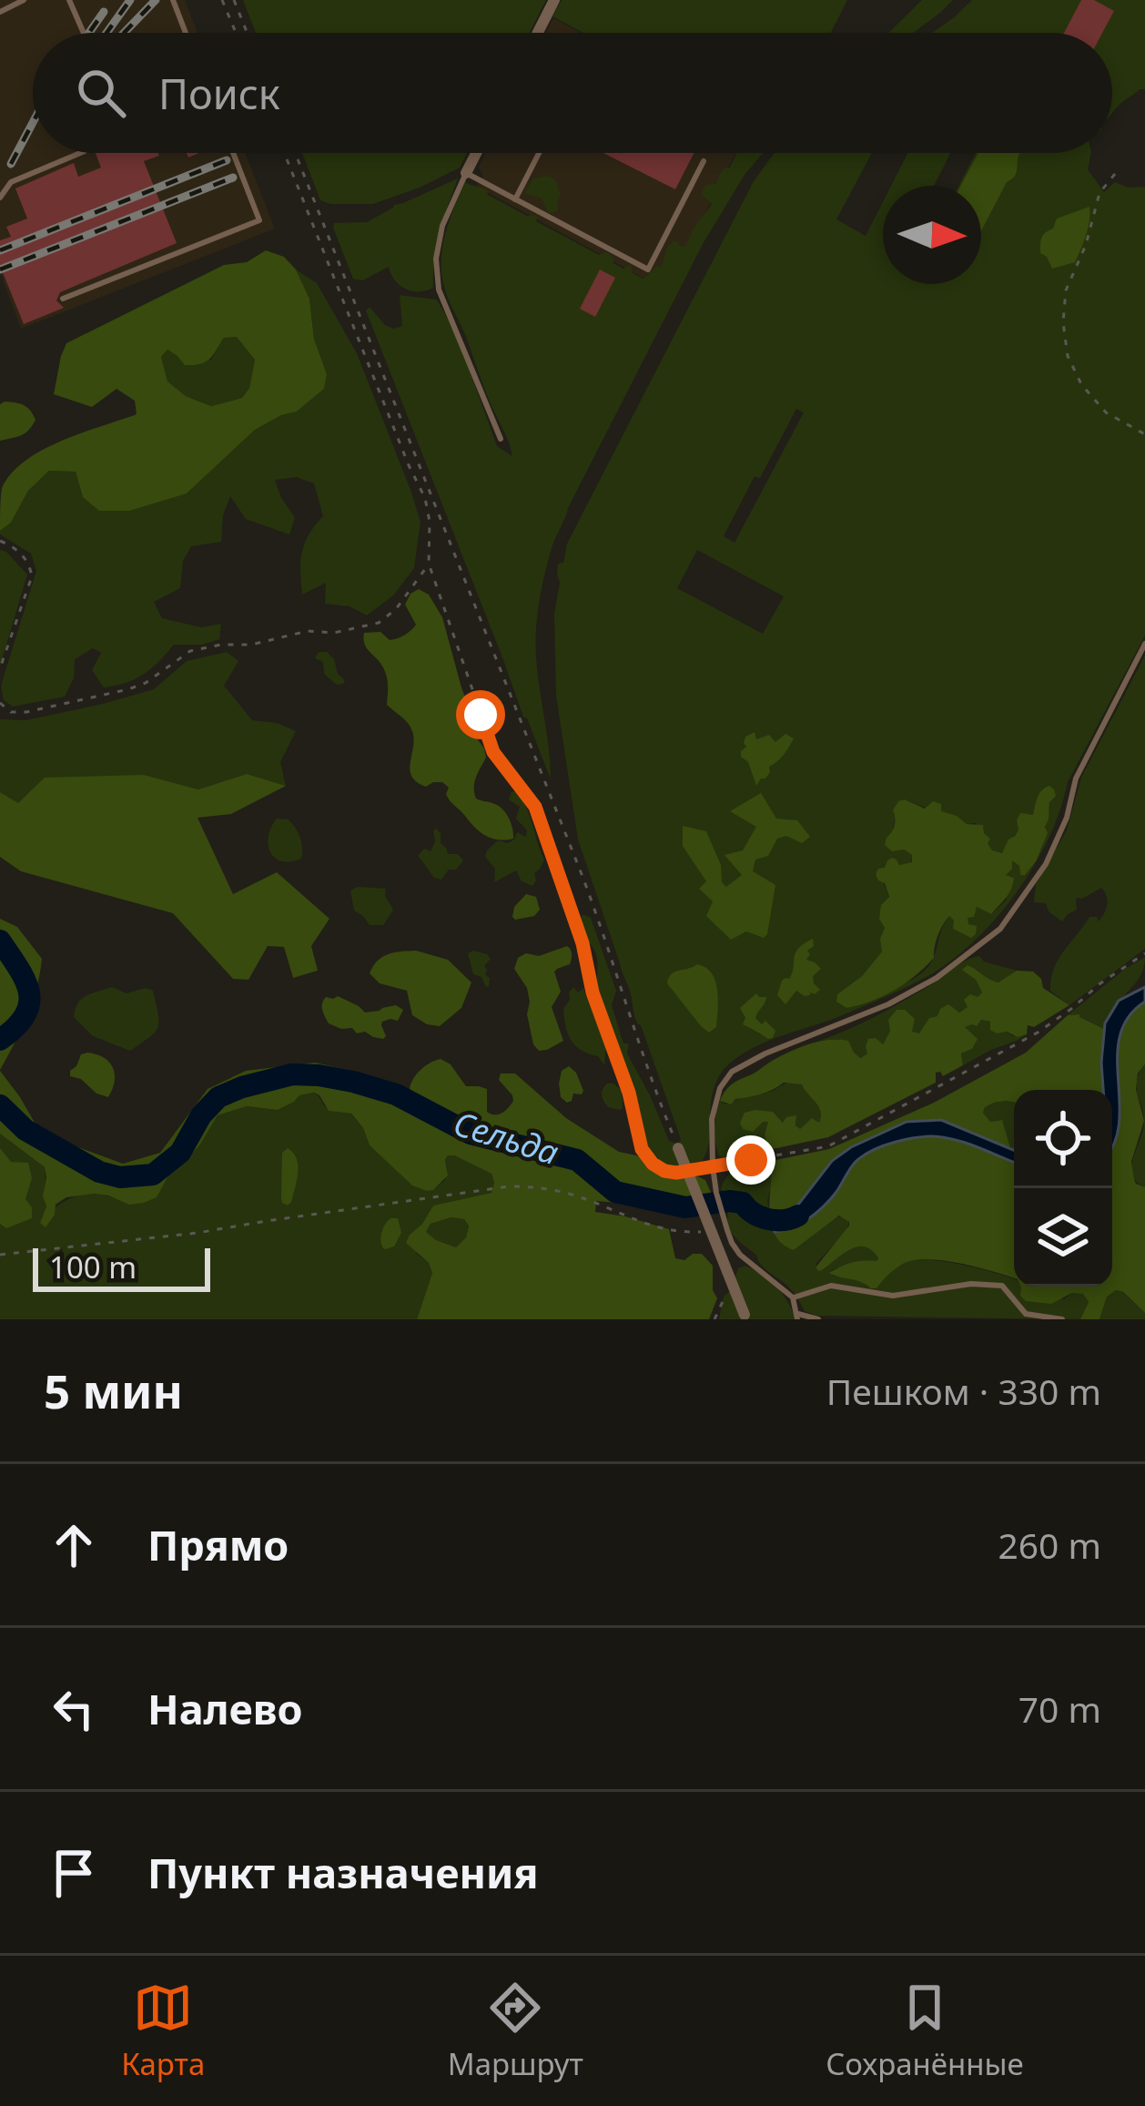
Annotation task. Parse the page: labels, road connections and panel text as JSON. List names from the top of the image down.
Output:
{
  "water": ["Сельда"],
  "scale_bar": "100 m",
  "north": "right",
  "page": {
    "search": "Поиск",
    "scale": "100 m",
    "heading": ["5 мин", "Пешком · 330 m"],
    "list": [
      ["Прямо", "260 m"],
      ["Налево", "70 m"],
      "Пункт назначения"
    ],
    "nav": ["Карта", "Маршрут", "Сохранённые"]
  }
}
